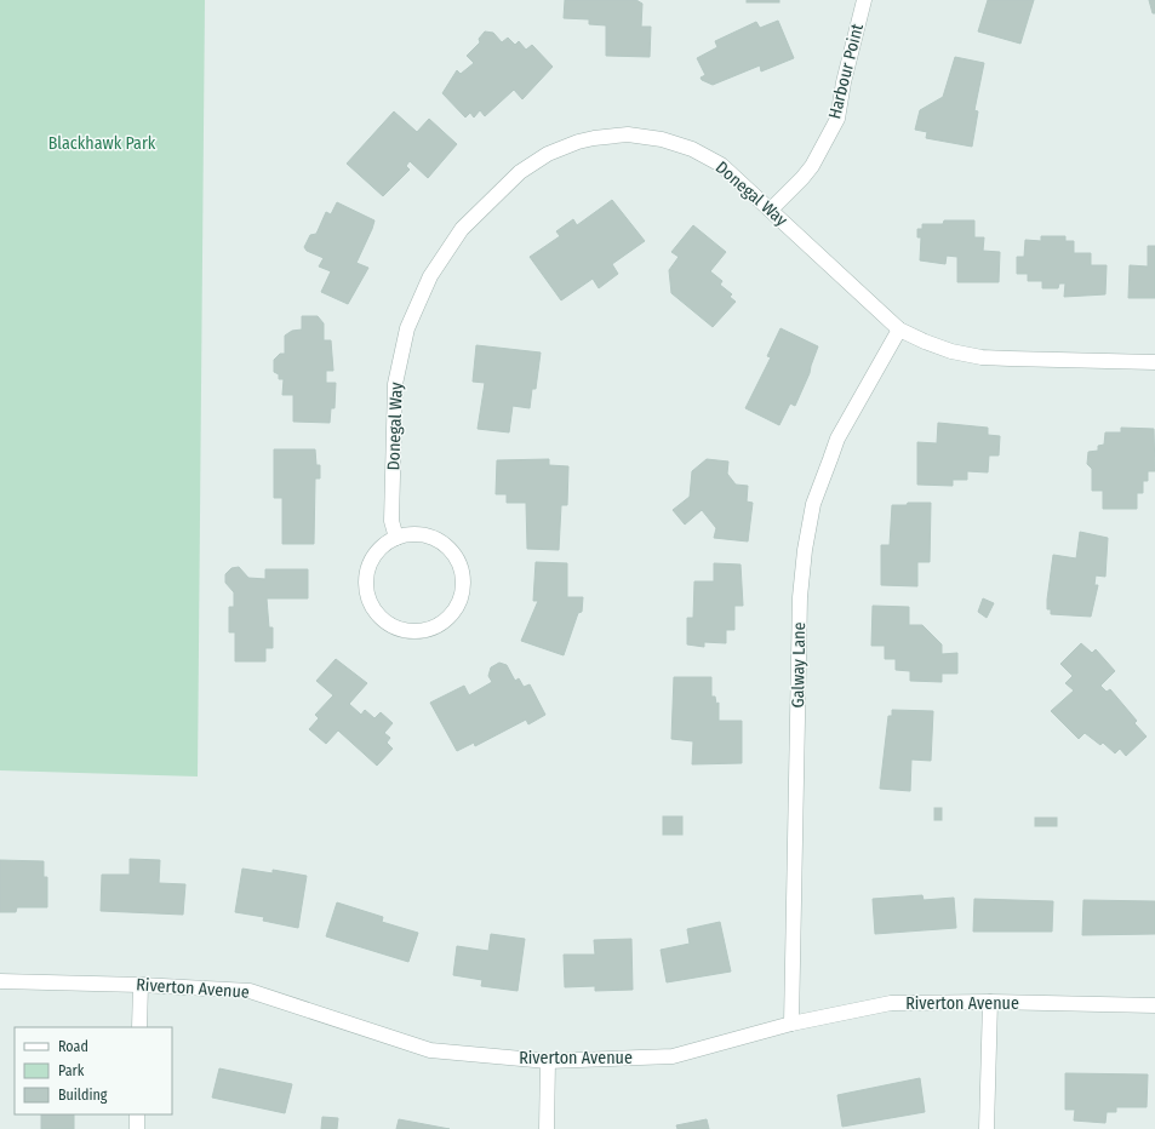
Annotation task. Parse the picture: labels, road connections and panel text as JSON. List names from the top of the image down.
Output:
{
  "streets": {
    "street": [
      "Harbour Point",
      "Donegal Way",
      "Galway Lane",
      "Riverton Avenue"
    ]
  },
  "crossings": [
    ["Harbour Point", "Donegal Way"],
    ["Donegal Way", "Galway Lane"],
    ["Galway Lane", "Riverton Avenue"]
  ],
  "parks": ["Blackhawk Park"],
  "legend": ["Road", "Park", "Building"]
}
